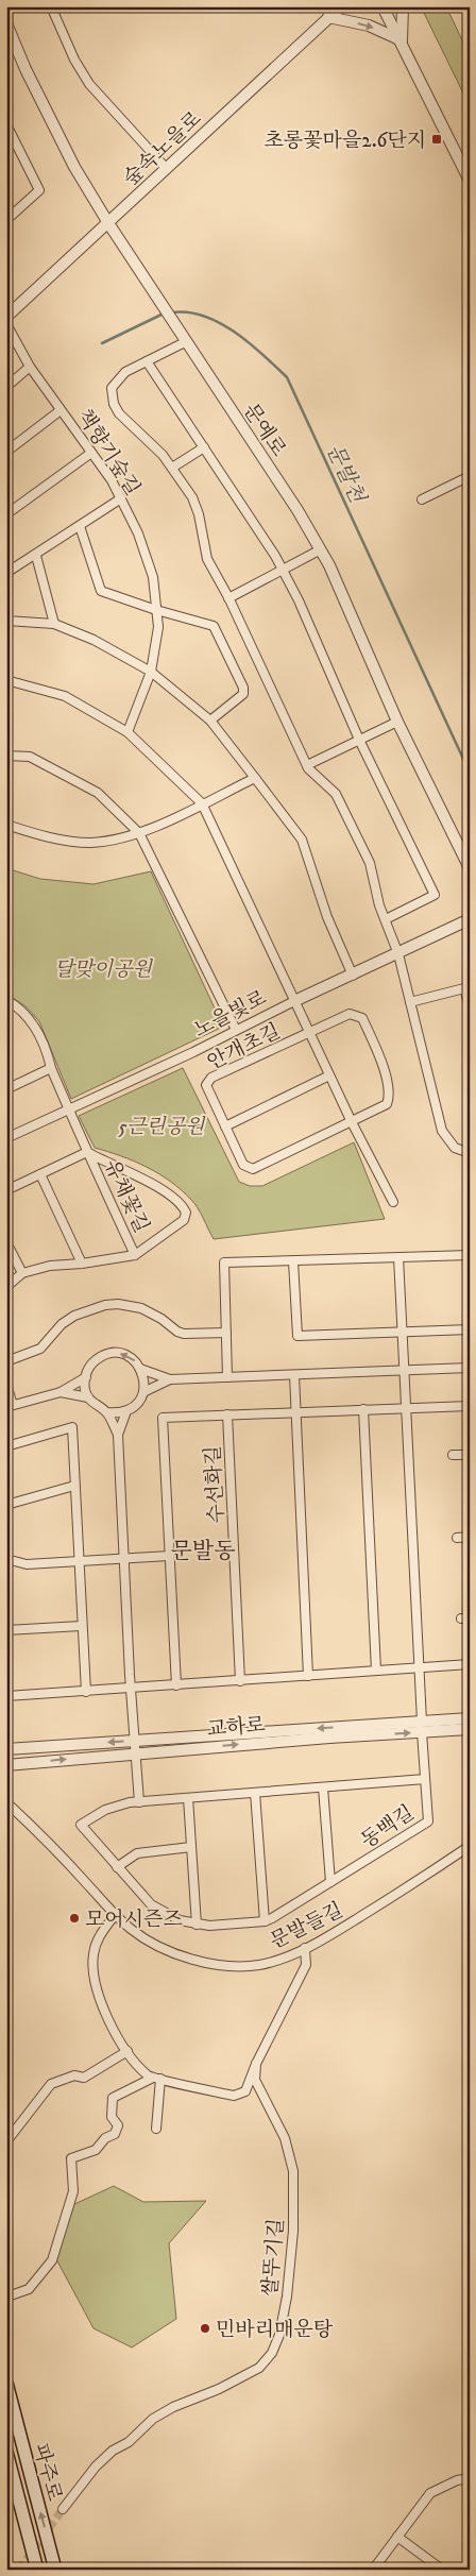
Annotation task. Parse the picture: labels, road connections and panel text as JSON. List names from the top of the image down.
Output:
{
  "streets": {
    "main road": ["파주로"],
    "street": [
      "숲속노을로",
      "문예로",
      "책향기숲길",
      "노을빛로",
      "안개초길",
      "유채꽃길",
      "수선화길",
      "교하로",
      "동백길",
      "문발들길",
      "쌀뚜기길"
    ]
  },
  "crossings": [
    ["숲속노을로", "문예로"],
    ["노을빛로", "유채꽃길"],
    ["교하로", "동백길"]
  ],
  "districts": ["문발동"],
  "water": ["문발천"],
  "parks": ["달맞이공원", "5근린공원"],
  "places": {
    "transit": ["초롱꽃마을2.6단지"],
    "other": ["모어시즌즈", "민바리매운탕"]
  }
}
